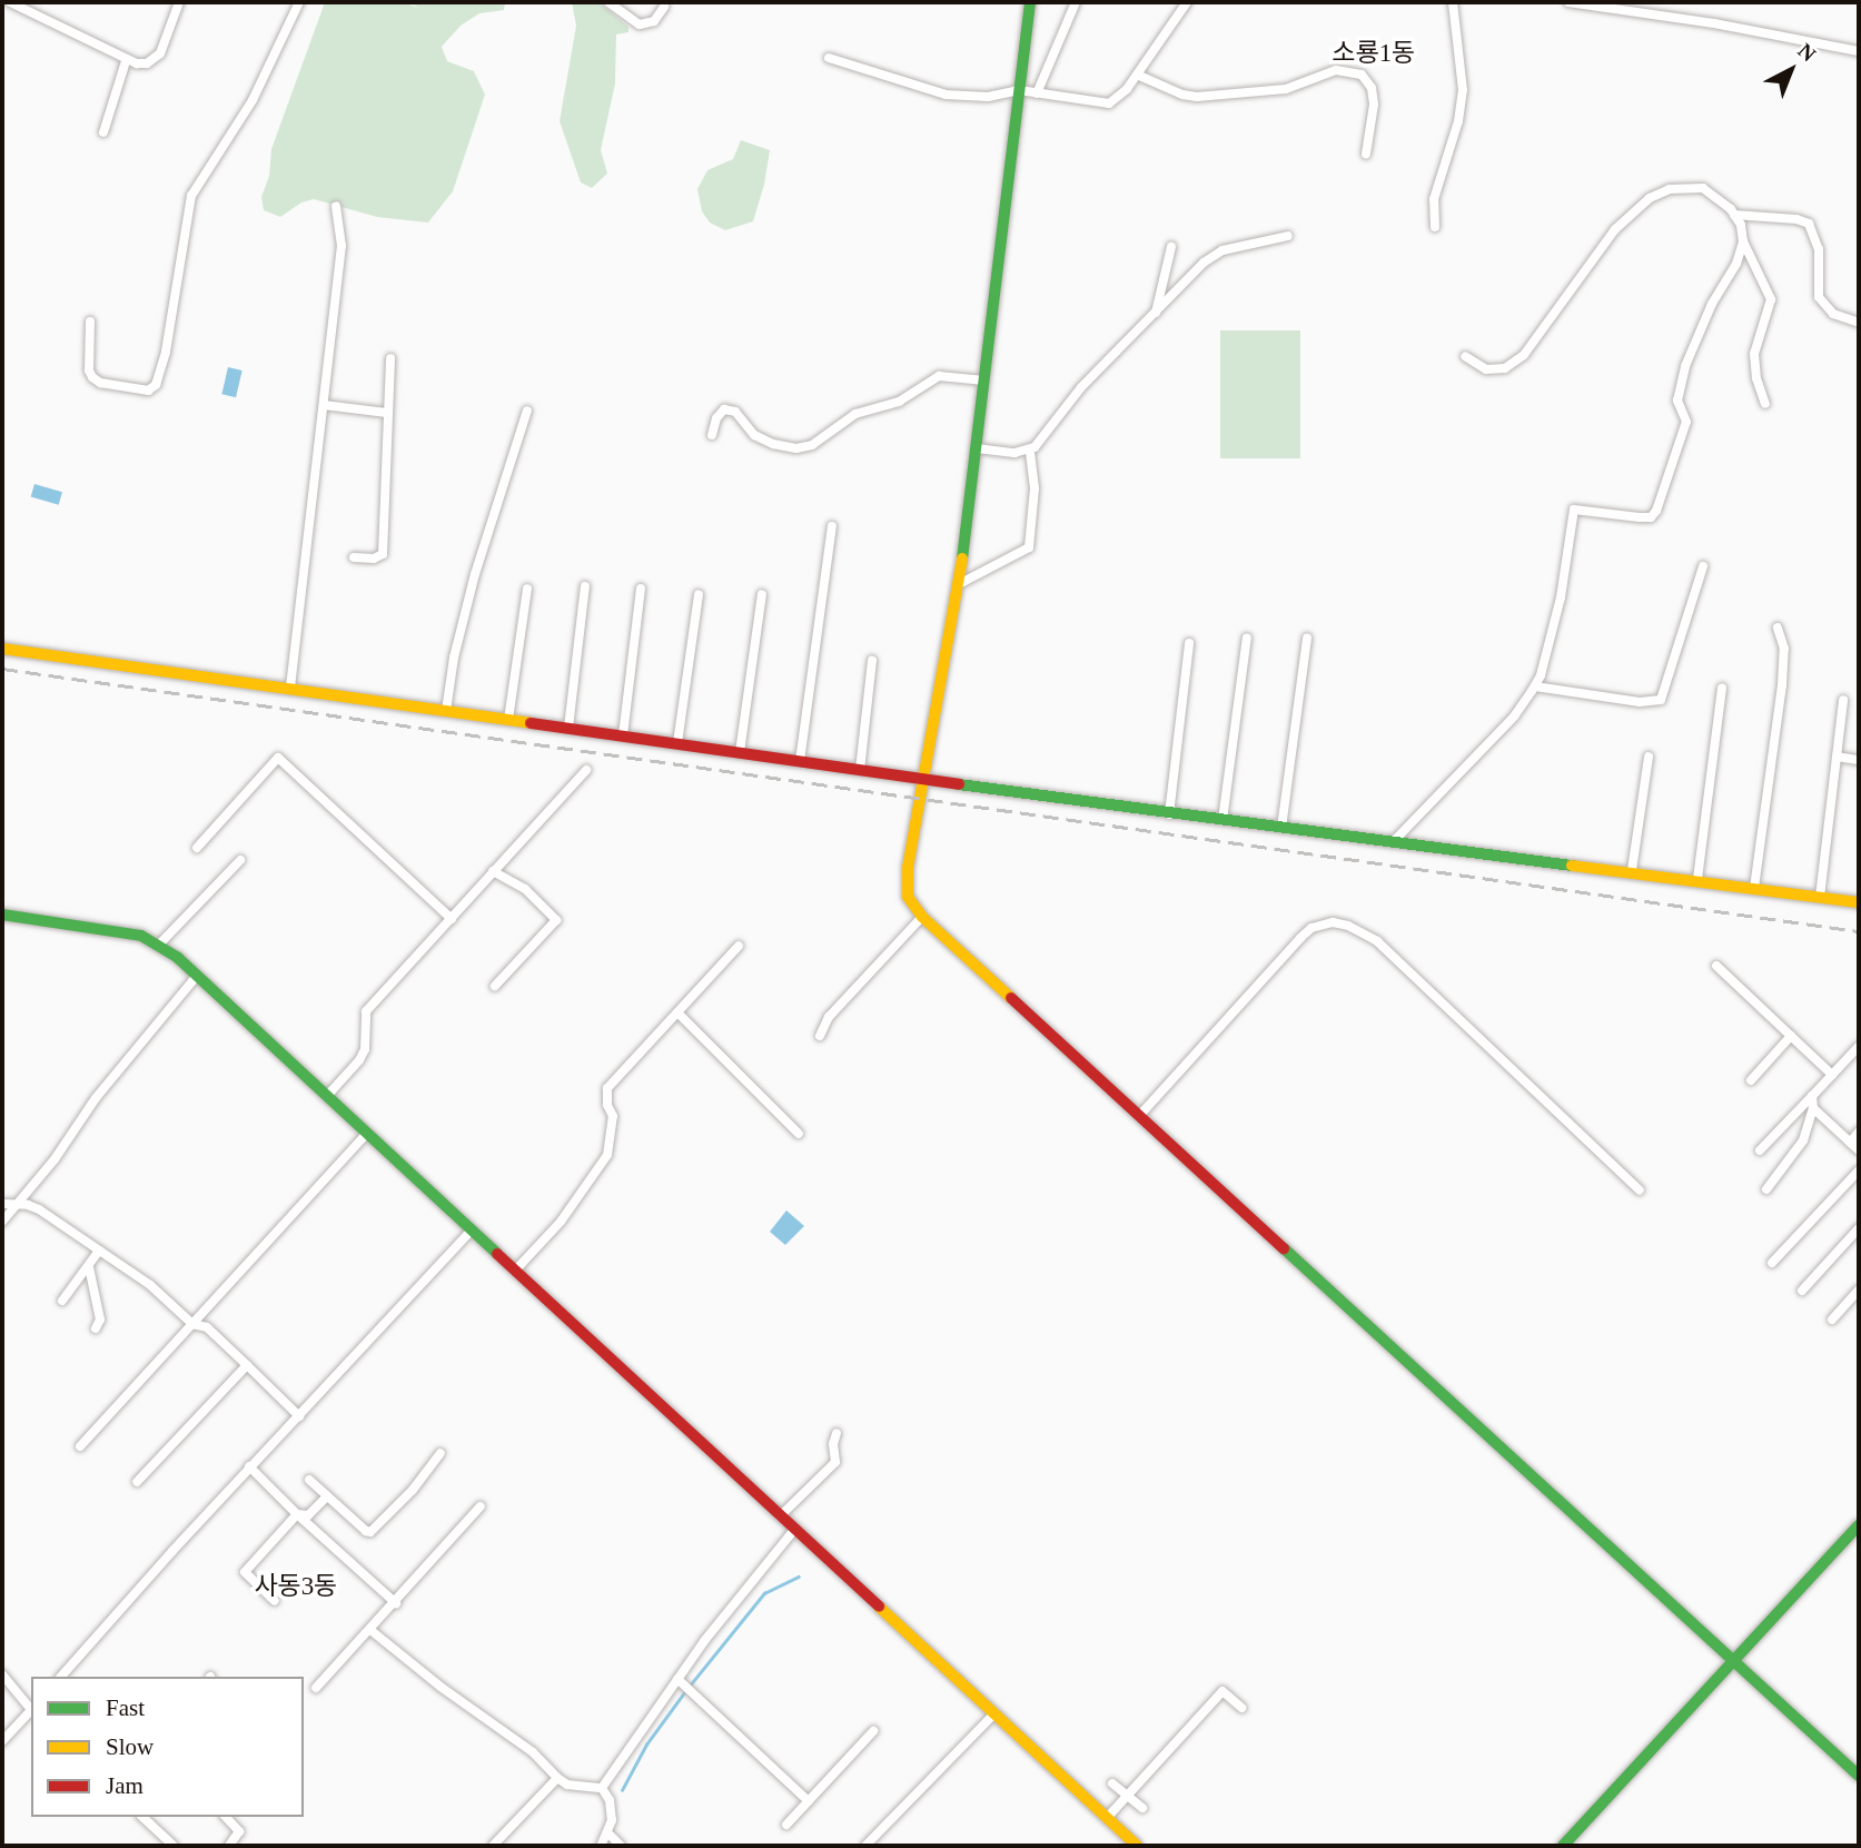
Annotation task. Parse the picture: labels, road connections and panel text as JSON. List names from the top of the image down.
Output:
{
  "districts": ["소룡1동", "사동3동"],
  "legend": ["Fast", "Slow", "Jam"],
  "north": "top right"
}
